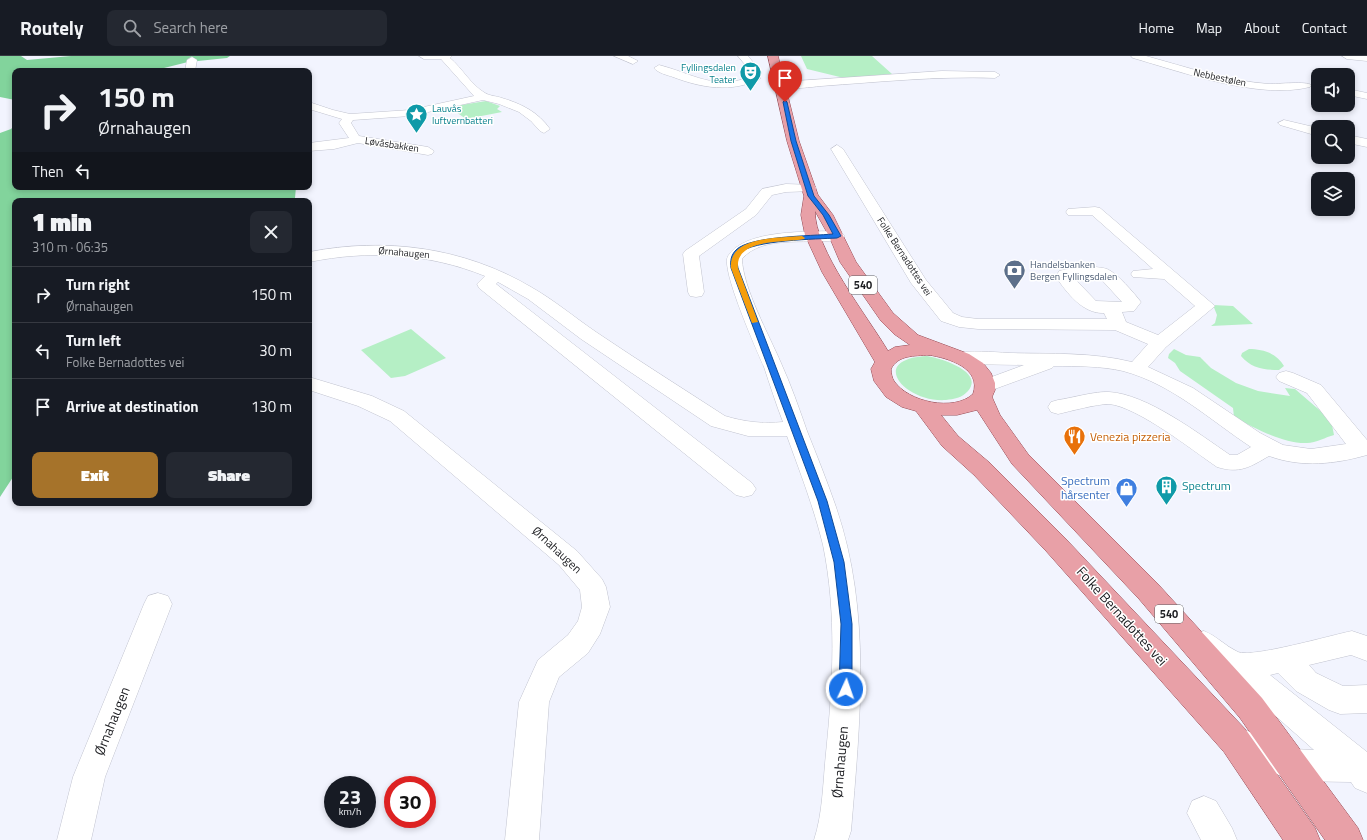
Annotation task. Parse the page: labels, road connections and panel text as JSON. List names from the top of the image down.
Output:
{
  "streets": {
    "main road": ["Folke Bernadottes vei", "540"],
    "street": ["Nebbestølen", "Løvåsbakken", "Ørnahaugen"]
  },
  "crossings": [
    ["Ørnahaugen", "540"],
    ["Folke Bernadottes vei", "540"]
  ],
  "places": {
    "theatre": ["Fyllingsdalen Teater"],
    "place": ["Lauvås luftvernbatteri"],
    "bank": ["Handelsbanken Bergen Fyllingsdalen"],
    "restaurant": ["Venezia pizzeria"],
    "building": ["Spectrum"],
    "shop": ["Spectrum hårsenter"]
  },
  "page": {
    "header": "Routely",
    "search": "Search here",
    "nav": [
      "Home",
      "Map",
      "About",
      "Contact"
    ],
    "turn": ["150 m", "Ørnahaugen"],
    "then": "Then",
    "heading": ["1 min", "310 m · 06:35"],
    "list": [
      {
        "name": "Turn right",
        "note": "Ørnahaugen",
        "value": "150 m"
      },
      {
        "name": "Turn left",
        "note": "Folke Bernadottes vei",
        "value": "30 m"
      },
      {
        "name": "Arrive at destination",
        "value": "130 m"
      }
    ],
    "buttons": ["Exit", "Share"],
    "speed": "23 km/h",
    "limit": "30"
  }
}
